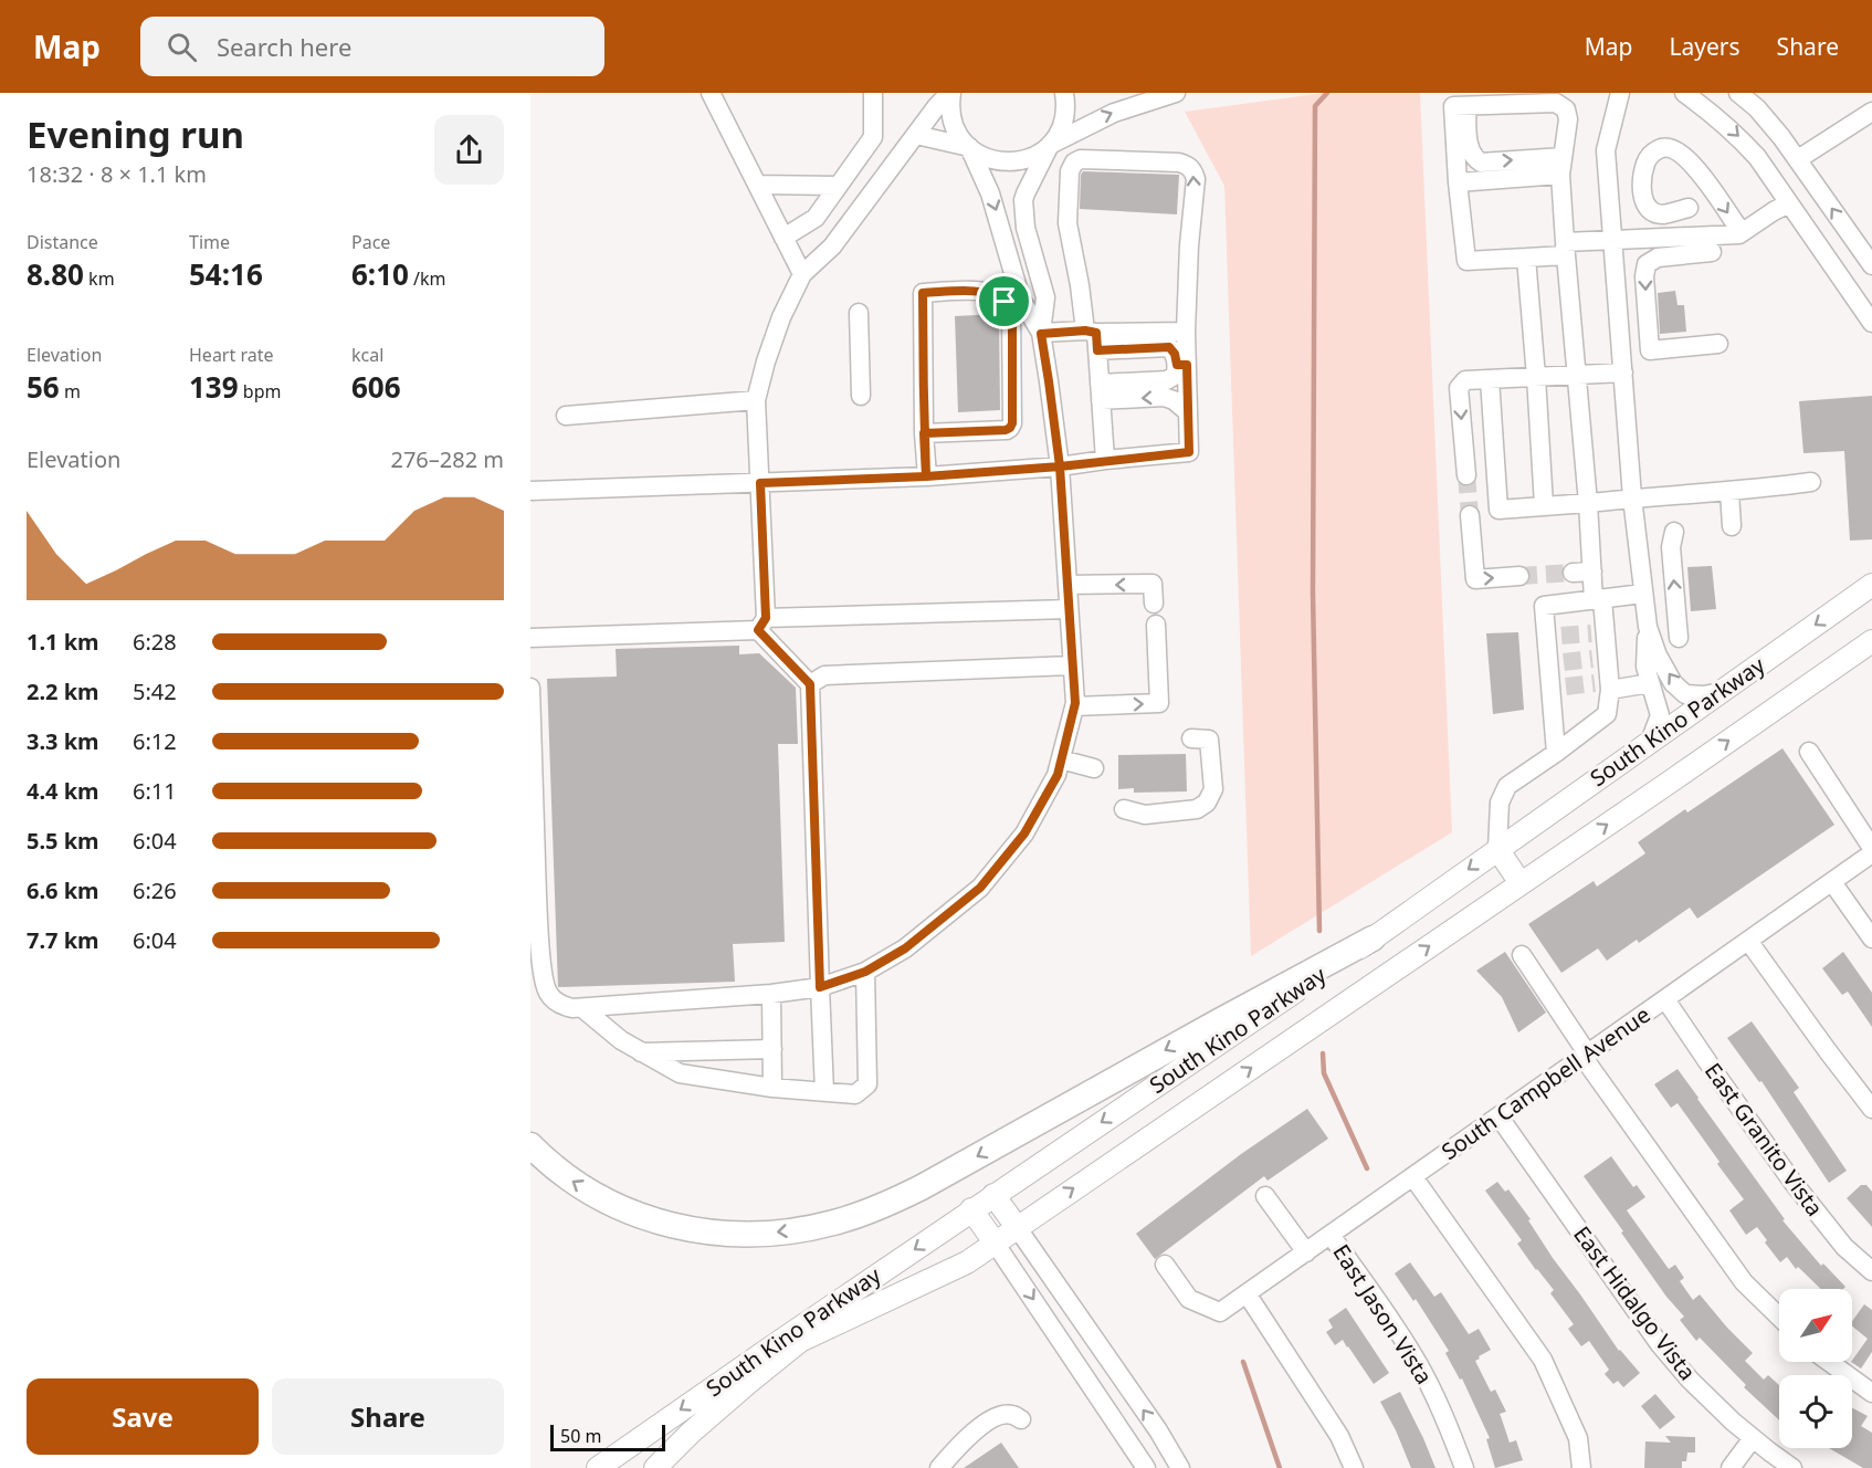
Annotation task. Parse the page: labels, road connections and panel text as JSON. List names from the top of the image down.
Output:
{
  "streets": {
    "main road": ["South Kino Parkway"],
    "street": [
      "South Campbell Avenue",
      "East Granito Vista",
      "East Hidalgo Vista",
      "East Jason Vista"
    ]
  },
  "crossings": [
    ["South Campbell Avenue", "East Granito Vista"],
    ["South Campbell Avenue", "East Hidalgo Vista"],
    ["South Campbell Avenue", "East Jason Vista"]
  ],
  "scale_bar": "50 m",
  "north": "top right",
  "page": {
    "header": "Map",
    "search": "Search here",
    "nav": ["Map", "Layers", "Share"],
    "heading": ["Evening run", "18:32 · 8 × 1.1 km"],
    "stats": [
      ["Distance", "8.80 km"],
      ["Time", "54:16"],
      ["Pace", "6:10 /km"],
      ["Elevation", "56 m"],
      ["Heart rate", "139 bpm"],
      ["kcal", "606"]
    ],
    "chart": ["Elevation", "276–282 m"],
    "list": [
      {
        "name": "1.1 km",
        "note": "6:28"
      },
      {
        "name": "2.2 km",
        "note": "5:42"
      },
      {
        "name": "3.3 km",
        "note": "6:12"
      },
      {
        "name": "4.4 km",
        "note": "6:11"
      },
      {
        "name": "5.5 km",
        "note": "6:04"
      },
      {
        "name": "6.6 km",
        "note": "6:26"
      },
      {
        "name": "7.7 km",
        "note": "6:04"
      }
    ],
    "buttons": ["Save", "Share"],
    "scale": "50 m"
  }
}
